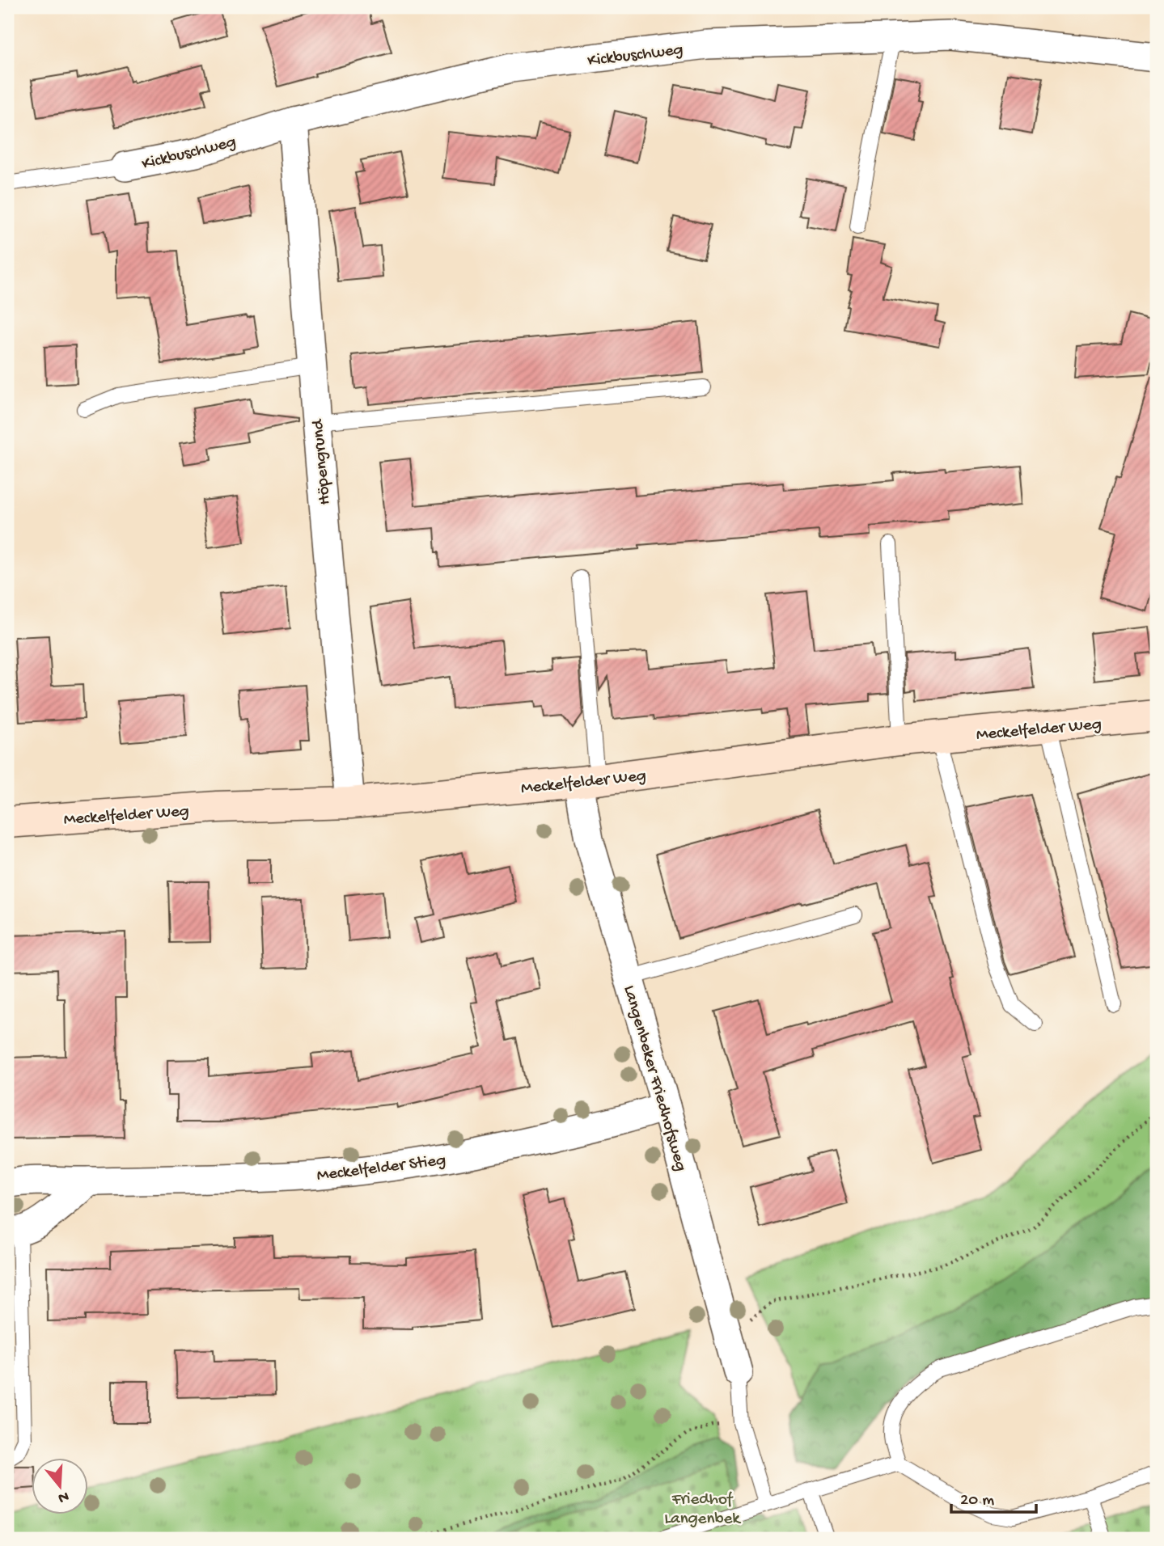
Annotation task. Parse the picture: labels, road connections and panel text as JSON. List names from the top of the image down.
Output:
{
  "streets": {
    "main road": ["Meckelfelder Weg"],
    "street": [
      "Kickbuschweg",
      "Höpengrund",
      "Langenbeker Friedhofsweg",
      "Meckelfelder Stieg"
    ]
  },
  "crossings": [
    ["Kickbuschweg", "Höpengrund"],
    ["Höpengrund", "Meckelfelder Weg"],
    ["Meckelfelder Weg", "Langenbeker Friedhofsweg"],
    ["Langenbeker Friedhofsweg", "Meckelfelder Stieg"]
  ],
  "parks": ["Friedhof Langenbek"],
  "scale_bar": "20 m",
  "north": "bottom"
}
